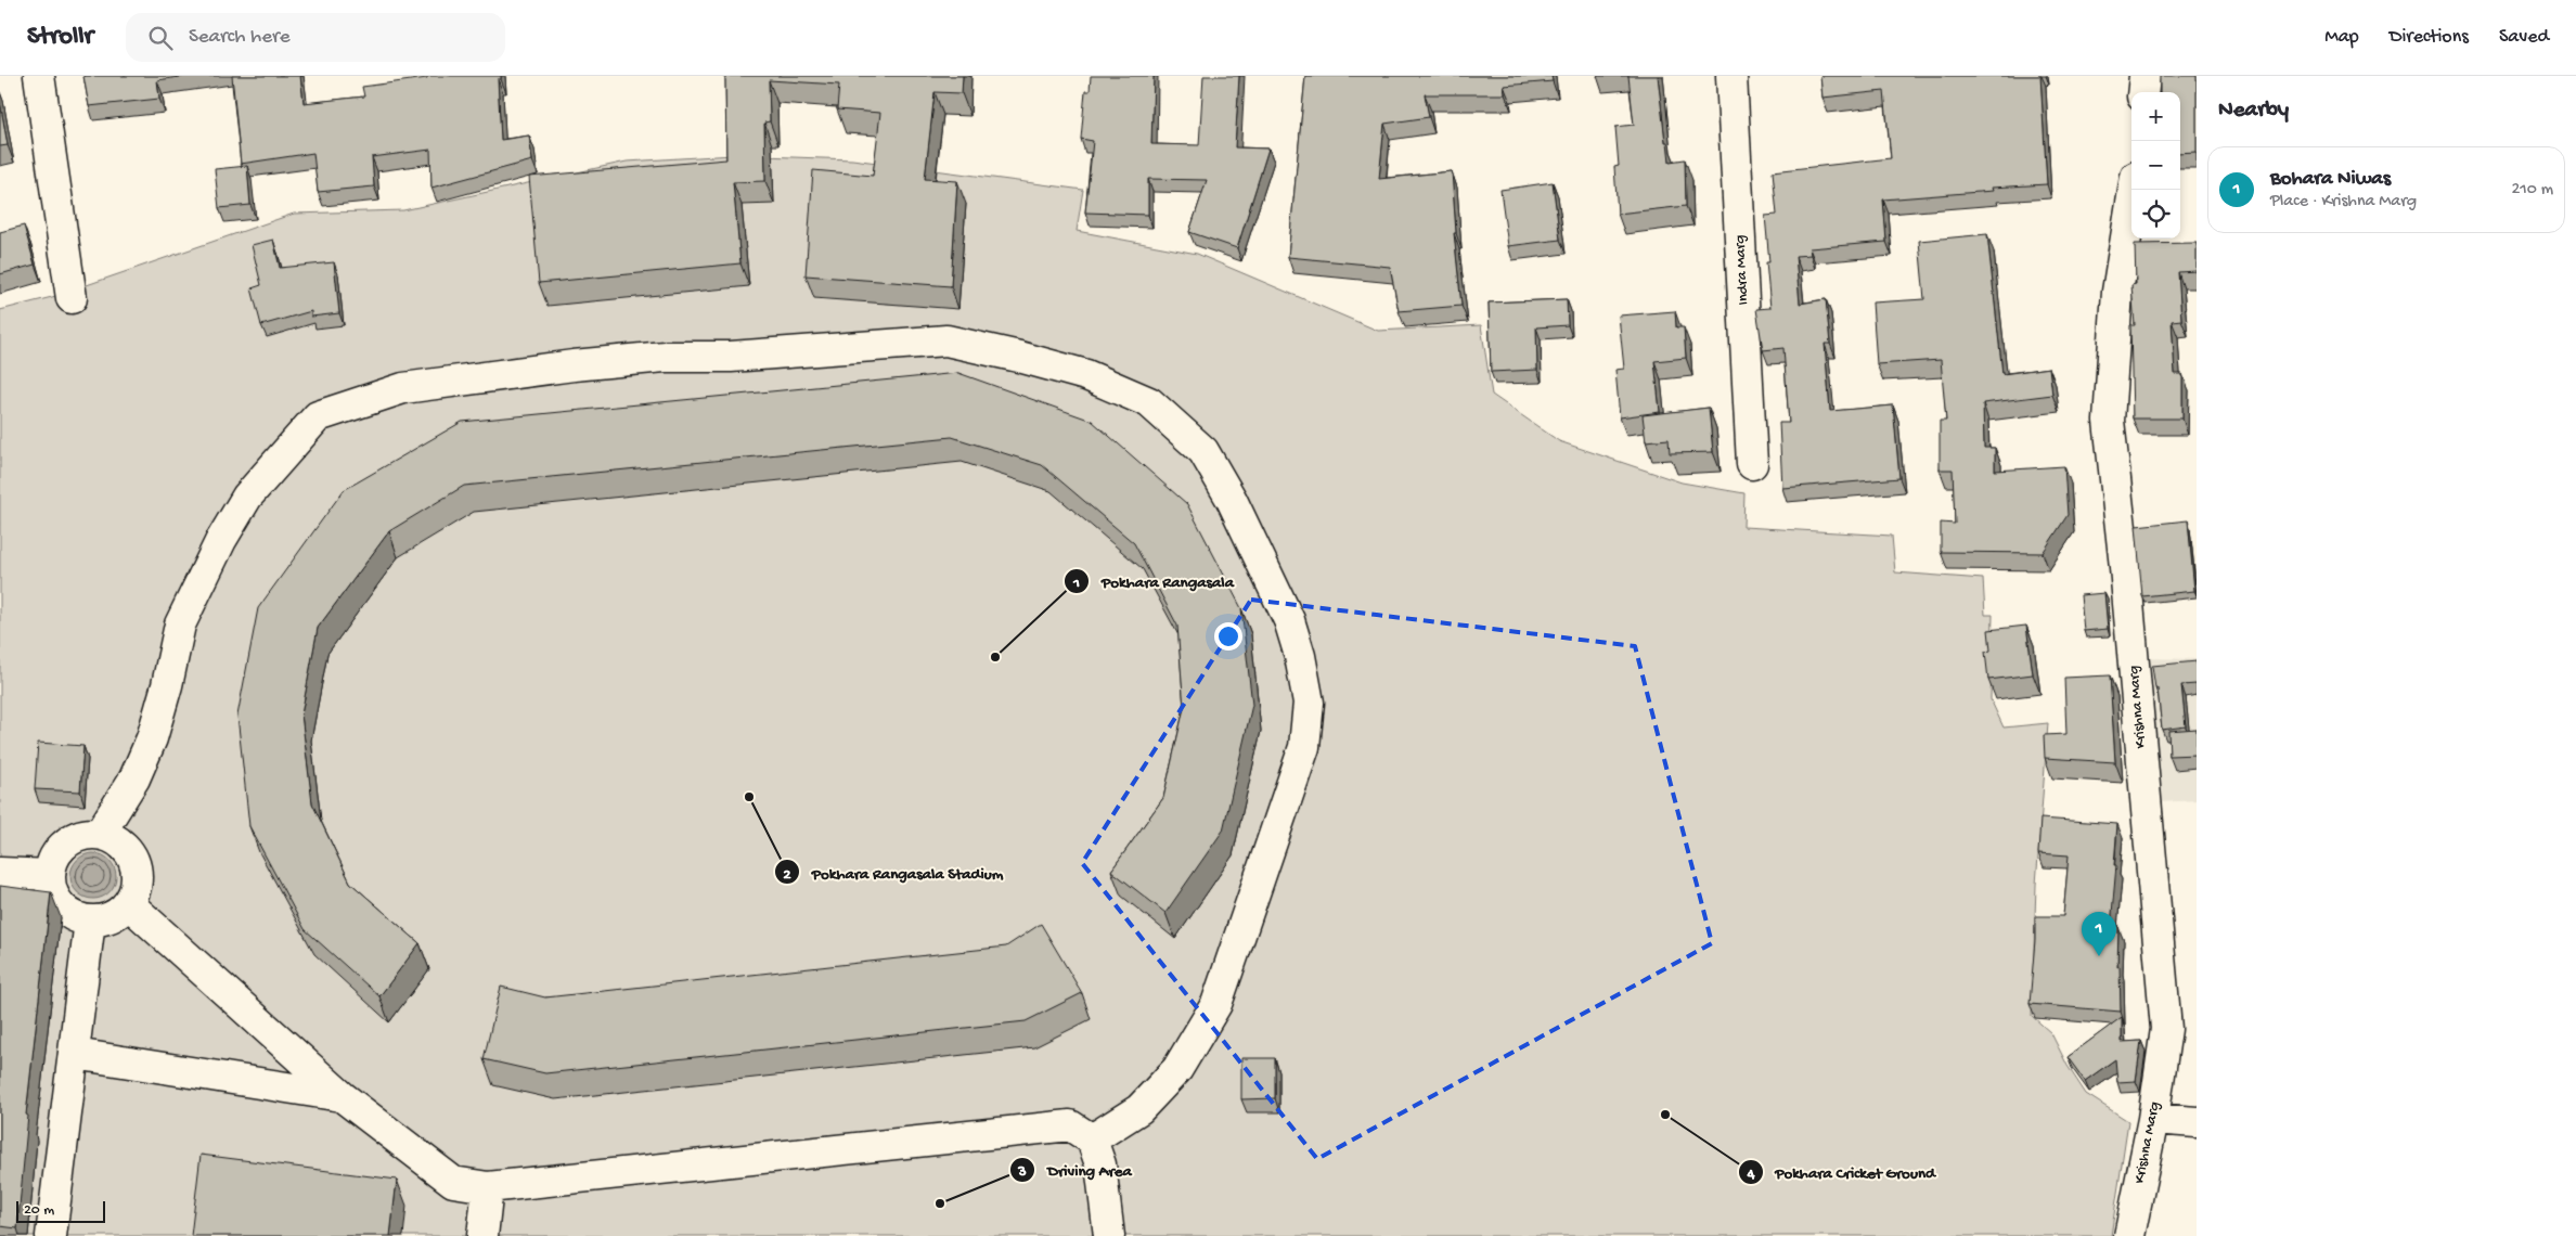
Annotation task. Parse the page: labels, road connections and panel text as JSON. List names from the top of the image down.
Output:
{
  "streets": {
    "street": ["Indra Marg", "Krishna Marg"]
  },
  "places": [
    "Pokhara Rangasala",
    "Pokhara Rangasala Stadium",
    "Pokhara Cricket Ground",
    "Driving Area"
  ],
  "scale_bar": "20 m",
  "page": {
    "header": "Strollr",
    "search": "Search here",
    "nav": ["Map", "Directions", "Saved"],
    "heading": "Nearby",
    "map_buttons": ["+", "−"],
    "list": [
      {
        "mark": "1",
        "name": "Bohara Niwas",
        "note": "Place · Krishna Marg",
        "value": "210 m"
      }
    ],
    "pins": "1",
    "scale": "20 m"
  }
}
